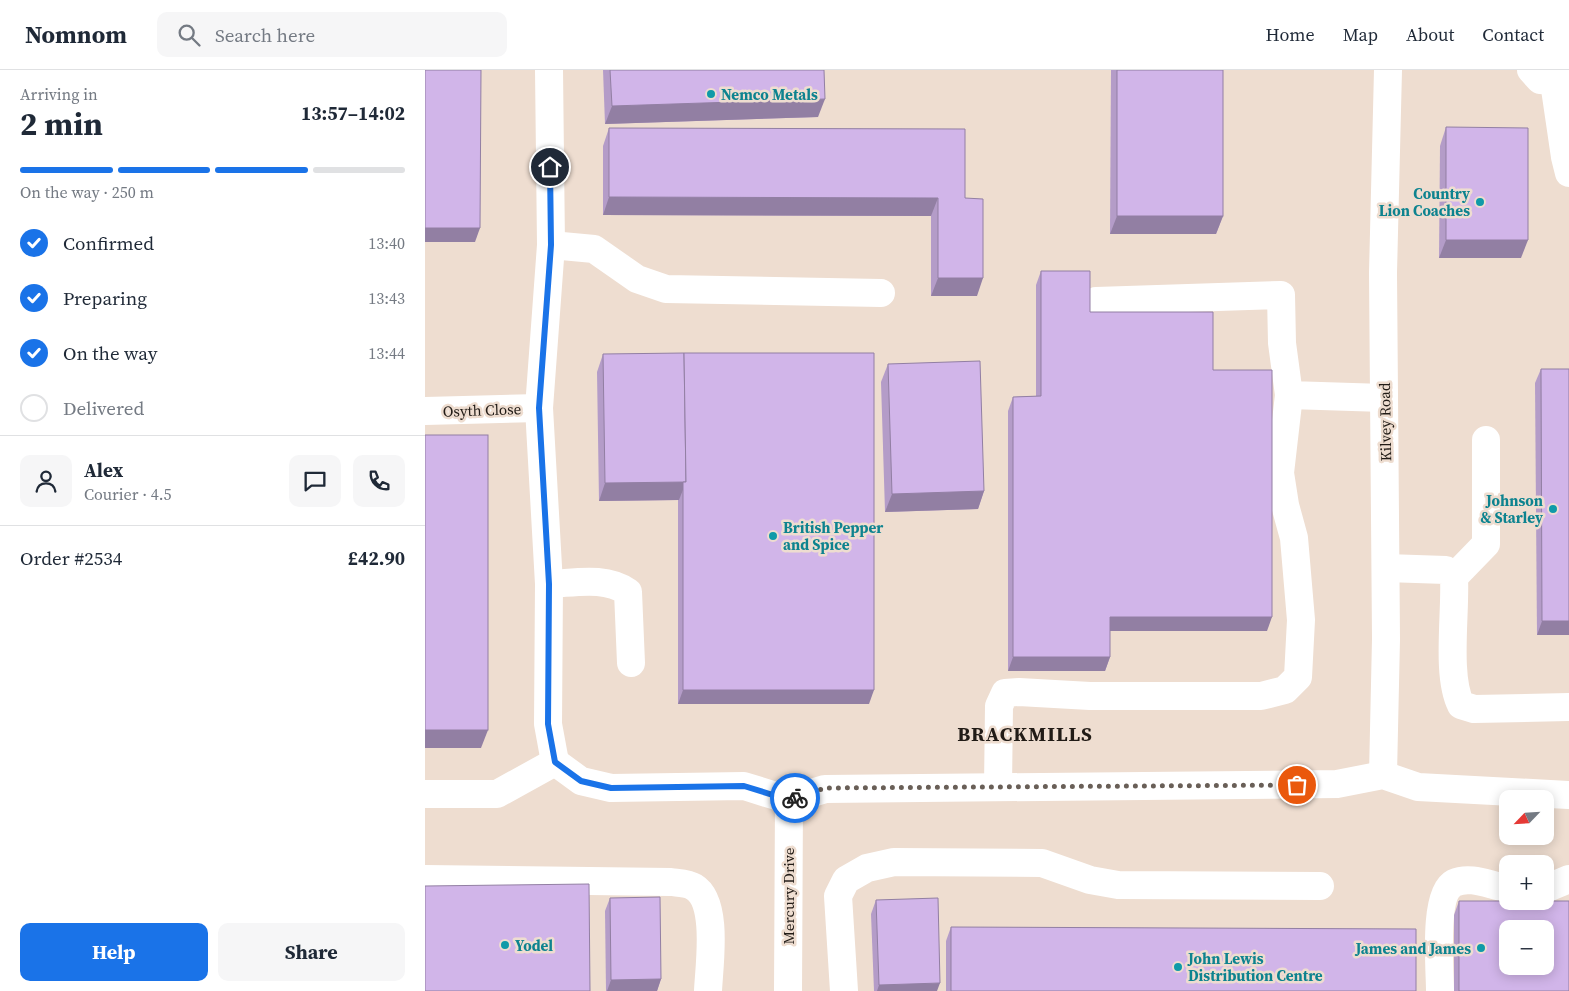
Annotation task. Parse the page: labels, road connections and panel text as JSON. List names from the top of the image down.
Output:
{
  "streets": {
    "street": ["Osyth Close", "Kilvey Road", "Mercury Drive"]
  },
  "districts": ["BRACKMILLS"],
  "places": [
    "Nemco Metals",
    "Country Lion Coaches",
    "Johnson & Starley",
    "British Pepper and Spice",
    "Yodel",
    "James and James",
    "John Lewis Distribution Centre"
  ],
  "north": "bottom left",
  "page": {
    "header": "Nomnom",
    "search": "Search here",
    "nav": [
      "Home",
      "Map",
      "About",
      "Contact"
    ],
    "heading": ["2 min", "Arriving in", "13:57–14:02"],
    "panel": [
      "Alex",
      "Courier · 4.5",
      "Order #2534",
      "£42.90"
    ],
    "bar": "On the way · 250 m",
    "list": [
      ["Confirmed", "13:40"],
      ["Preparing", "13:43"],
      ["On the way", "13:44"],
      "Delivered"
    ],
    "map_buttons": ["+", "−"],
    "buttons": ["Help", "Share"]
  }
}
